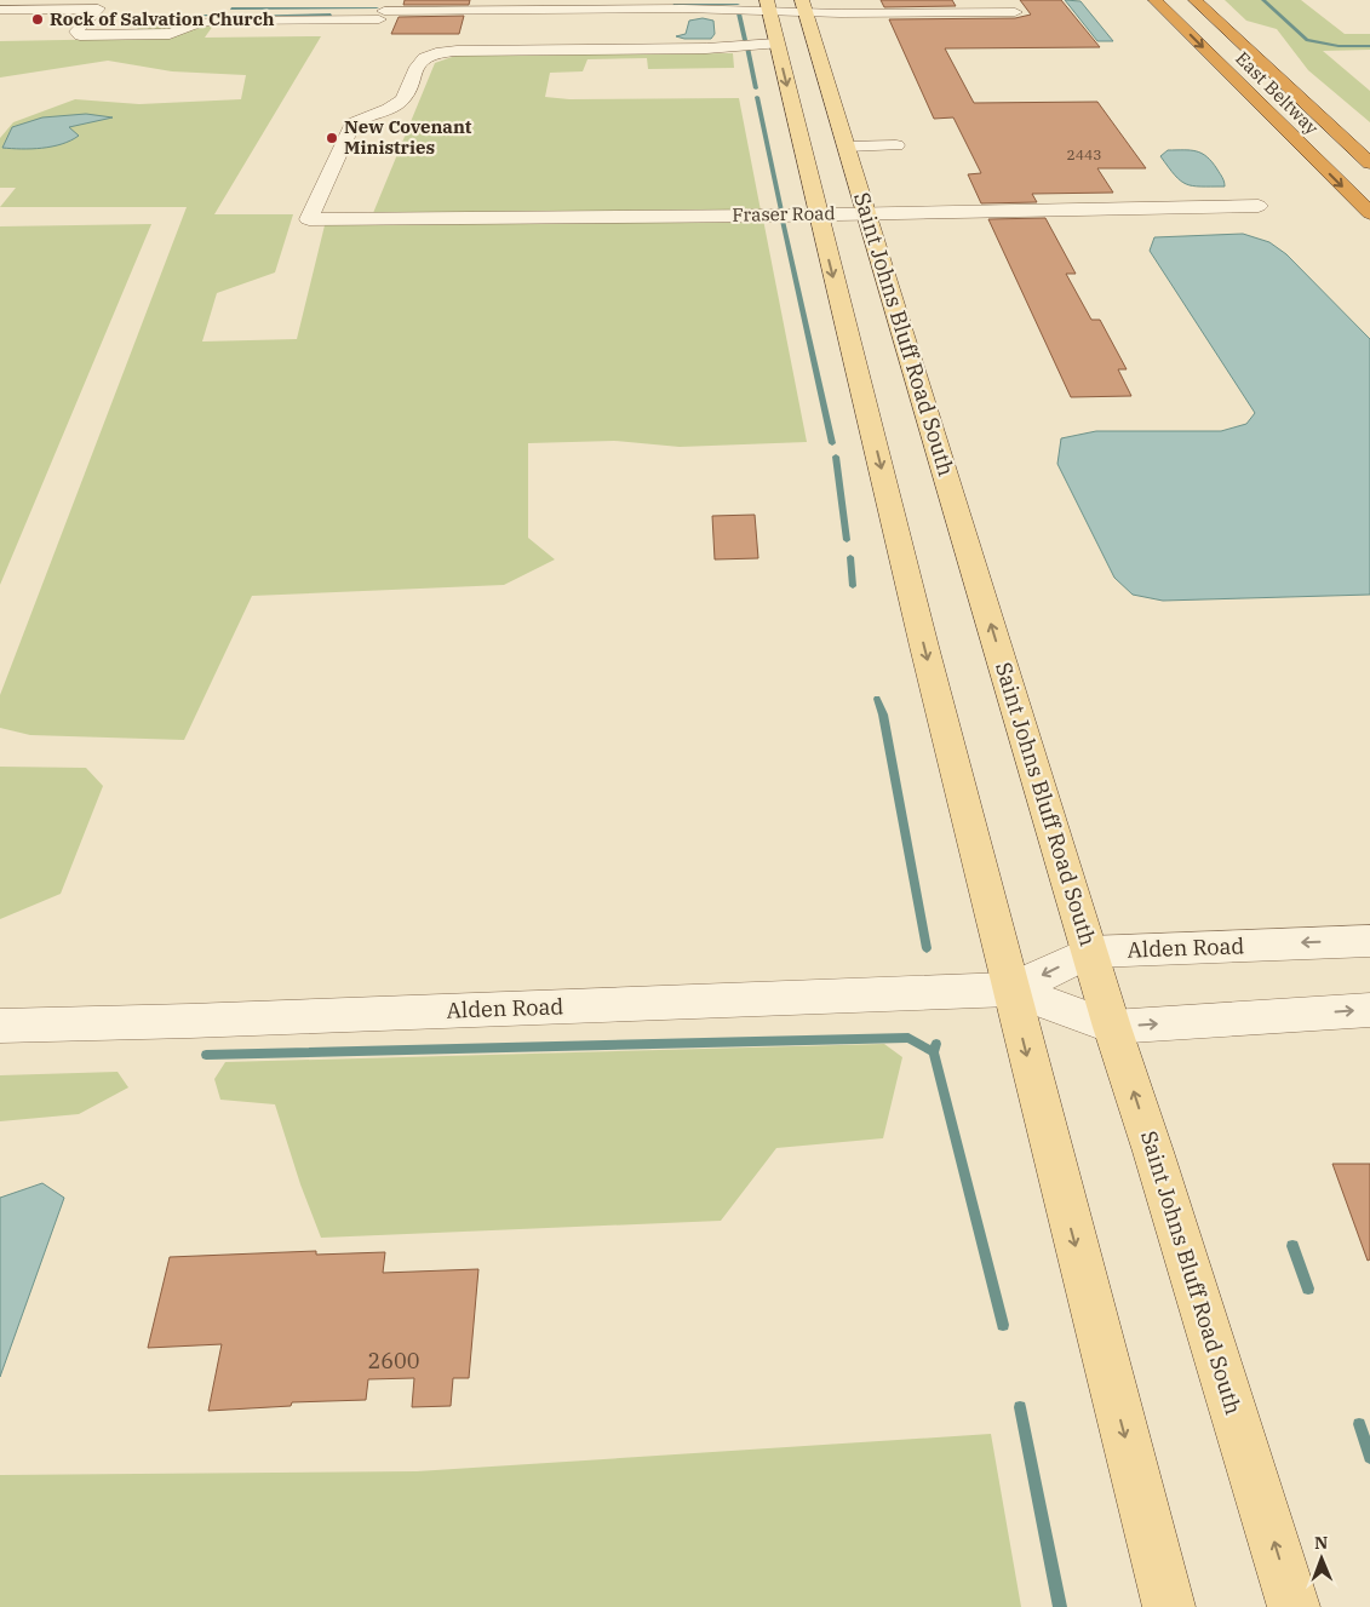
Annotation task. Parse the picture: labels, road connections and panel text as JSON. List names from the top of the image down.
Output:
{
  "streets": {
    "highway": ["East Beltway"],
    "main road": ["Saint Johns Bluff Road South"],
    "street": ["Fraser Road", "Alden Road"]
  },
  "crossings": [
    ["Fraser Road", "Saint Johns Bluff Road South"],
    ["Saint Johns Bluff Road South", "Alden Road"]
  ],
  "places": ["Rock of Salvation Church", "New Covenant Ministries"],
  "house_numbers": ["2443", "2600"],
  "north": "top"
}
